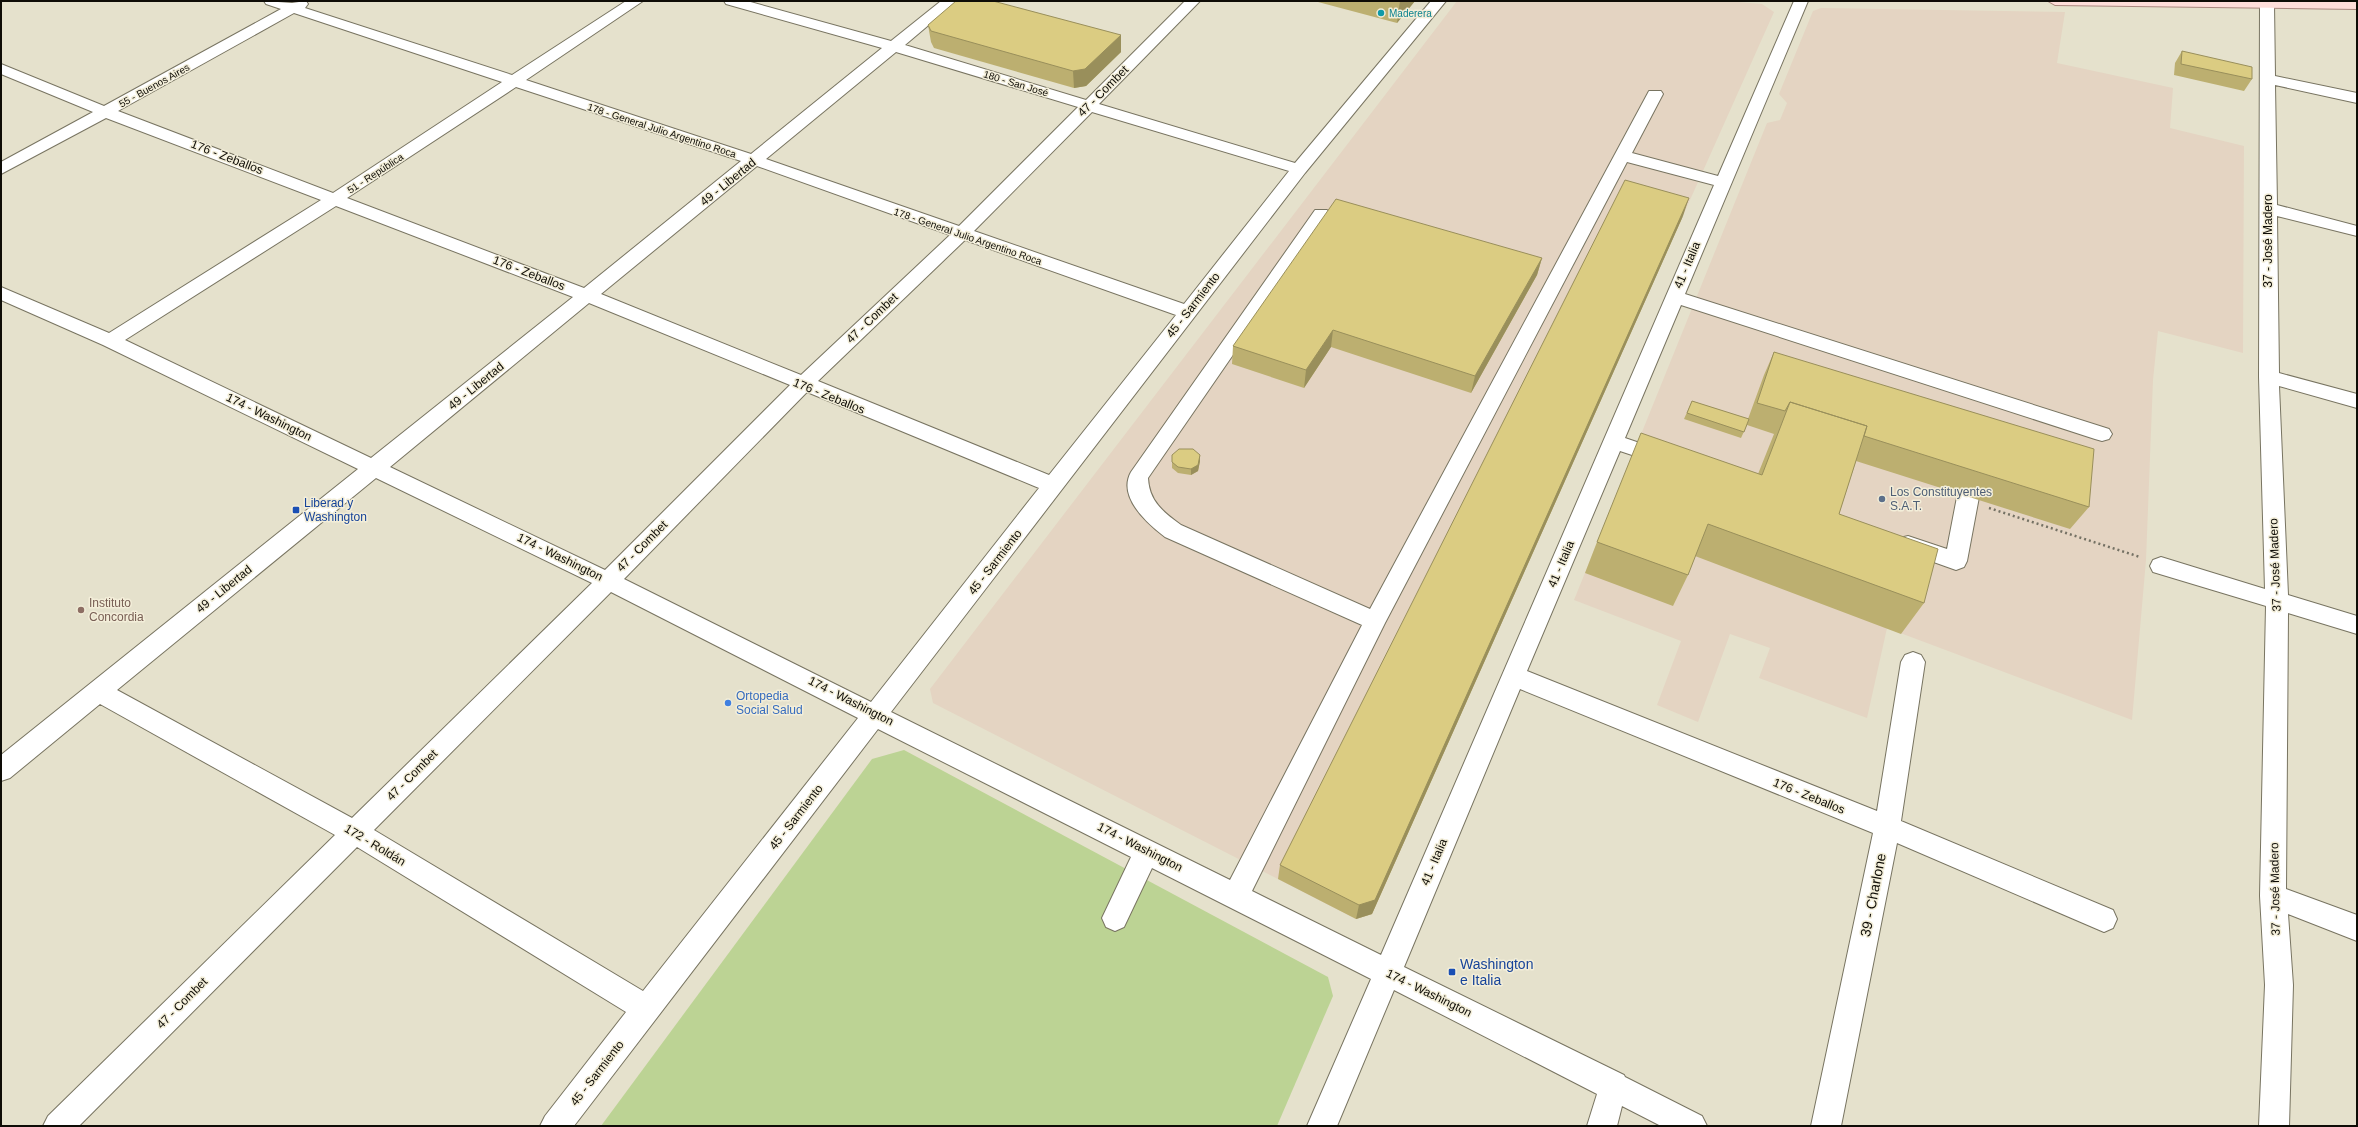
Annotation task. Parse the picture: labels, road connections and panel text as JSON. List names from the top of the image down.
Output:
{
  "streets": {
    "street": [
      "180 - San José",
      "55 - Buenos Aires",
      "47 - Combet",
      "178 - General Julio Argentino Roca",
      "176 - Zeballos",
      "51 - República",
      "49 - Libertad",
      "37 - José Madero",
      "41 - Italia",
      "45 - Sarmiento",
      "174 - Washington",
      "172 - Roldán",
      "39 - Charlone"
    ]
  },
  "crossings": [
    ["180 - San José", "47 - Combet"],
    ["180 - San José", "49 - Libertad"],
    ["180 - San José", "45 - Sarmiento"],
    ["55 - Buenos Aires", "178 - General Julio Argentino Roca"],
    ["55 - Buenos Aires", "176 - Zeballos"],
    ["47 - Combet", "178 - General Julio Argentino Roca"],
    ["47 - Combet", "176 - Zeballos"],
    ["47 - Combet", "174 - Washington"],
    ["47 - Combet", "172 - Roldán"],
    ["178 - General Julio Argentino Roca", "51 - República"],
    ["178 - General Julio Argentino Roca", "49 - Libertad"],
    ["178 - General Julio Argentino Roca", "45 - Sarmiento"],
    ["176 - Zeballos", "51 - República"],
    ["176 - Zeballos", "49 - Libertad"],
    ["176 - Zeballos", "41 - Italia"],
    ["176 - Zeballos", "45 - Sarmiento"],
    ["176 - Zeballos", "39 - Charlone"],
    ["51 - República", "174 - Washington"],
    ["49 - Libertad", "174 - Washington"],
    ["49 - Libertad", "172 - Roldán"],
    ["41 - Italia", "174 - Washington"],
    ["45 - Sarmiento", "174 - Washington"],
    ["45 - Sarmiento", "172 - Roldán"]
  ],
  "places": {
    "other": [
      "Maderera",
      "Los Constituyentes S.A.T.",
      "Instituto Concordia",
      "Ortopedia Social Salud"
    ],
    "transit": ["Liberad y Washington", "Washington e Italia"]
  }
}
